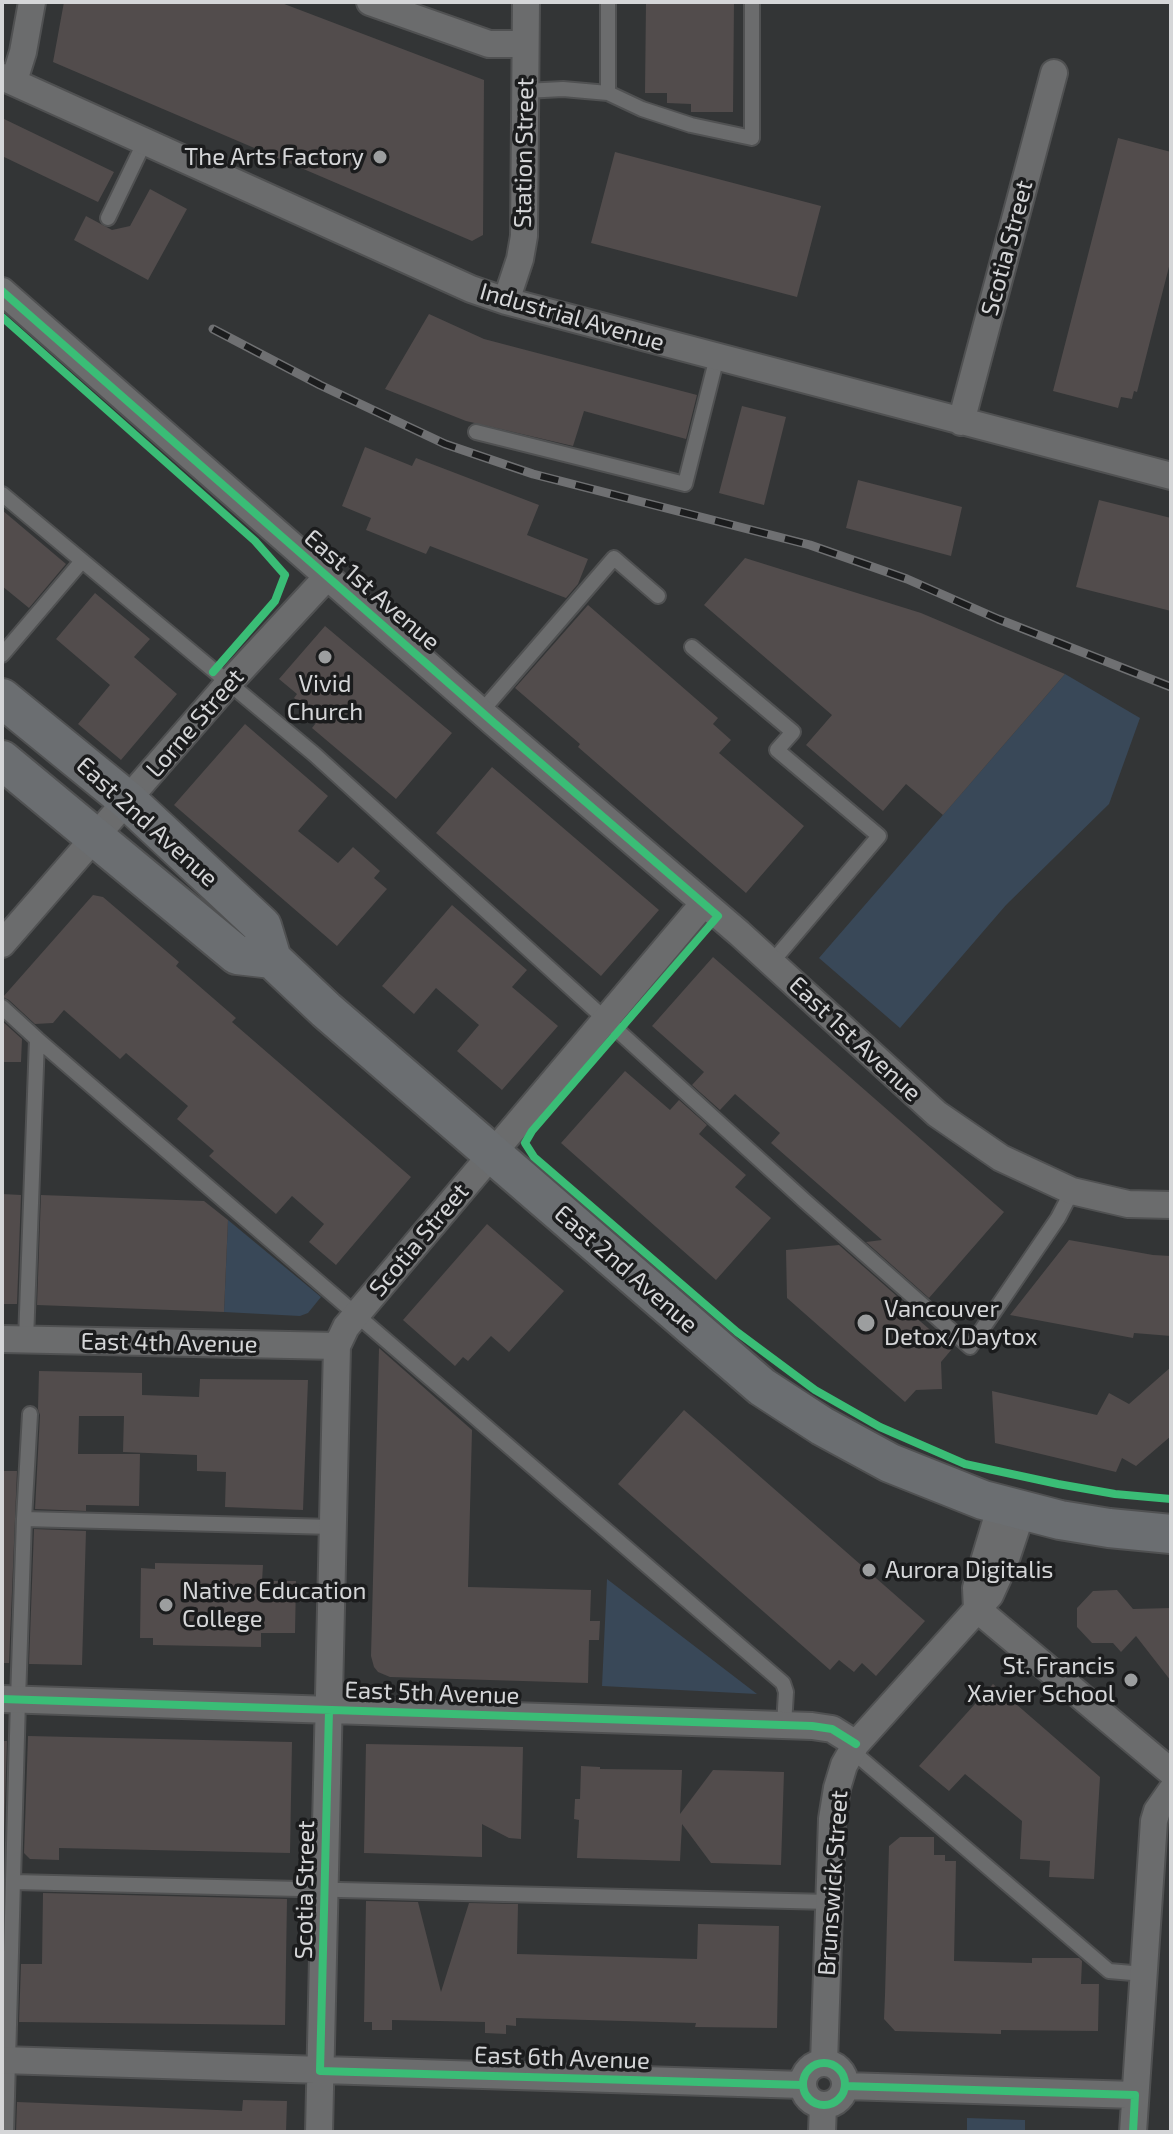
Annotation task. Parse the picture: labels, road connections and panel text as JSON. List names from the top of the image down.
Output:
{
  "streets": {
    "main road": ["East 2nd Avenue"],
    "street": [
      "Station Street",
      "Scotia Street",
      "Industrial Avenue",
      "East 1st Avenue",
      "Lorne Street",
      "East 4th Avenue",
      "East 5th Avenue",
      "Brunswick Street",
      "East 6th Avenue"
    ]
  },
  "crossings": [
    ["Station Street", "Industrial Avenue"],
    ["Scotia Street", "Industrial Avenue"],
    ["Scotia Street", "East 1st Avenue"],
    ["Scotia Street", "East 2nd Avenue"],
    ["Scotia Street", "East 4th Avenue"],
    ["Scotia Street", "East 5th Avenue"],
    ["Scotia Street", "East 6th Avenue"],
    ["East 1st Avenue", "Lorne Street"],
    ["Lorne Street", "East 2nd Avenue"],
    ["East 5th Avenue", "Brunswick Street"],
    ["Brunswick Street", "East 6th Avenue"]
  ],
  "places": [
    "The Arts Factory",
    "Vivid Church",
    "Vancouver Detox/Daytox",
    "Aurora Digitalis",
    "Native Education College",
    "St. Francis Xavier School"
  ]
}
